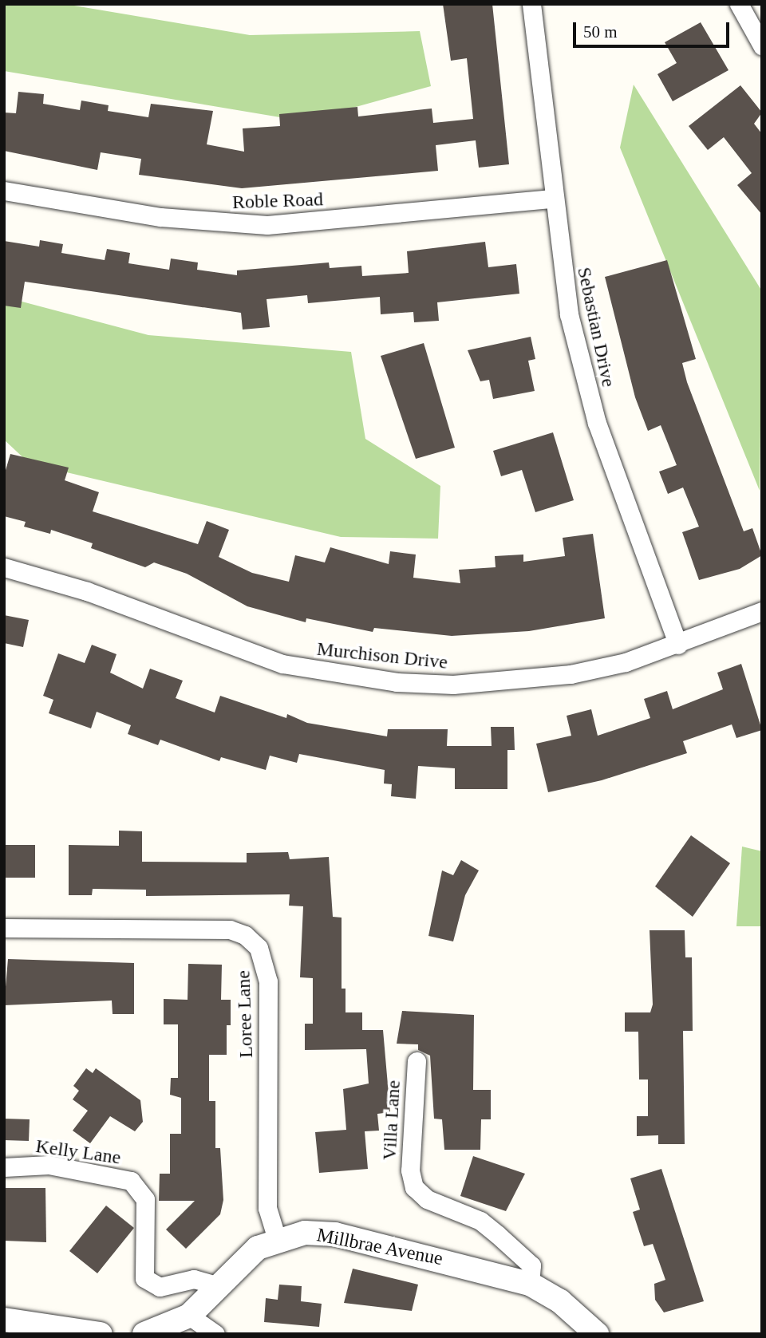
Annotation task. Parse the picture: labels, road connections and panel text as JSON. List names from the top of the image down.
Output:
{
  "streets": {
    "street": [
      "Roble Road",
      "Sebastian Drive",
      "Murchison Drive",
      "Loree Lane",
      "Villa Lane",
      "Kelly Lane",
      "Millbrae Avenue"
    ]
  },
  "crossings": [
    ["Roble Road", "Sebastian Drive"],
    ["Sebastian Drive", "Murchison Drive"],
    ["Loree Lane", "Millbrae Avenue"],
    ["Villa Lane", "Millbrae Avenue"],
    ["Kelly Lane", "Millbrae Avenue"]
  ],
  "scale_bar": "50 m"
}
